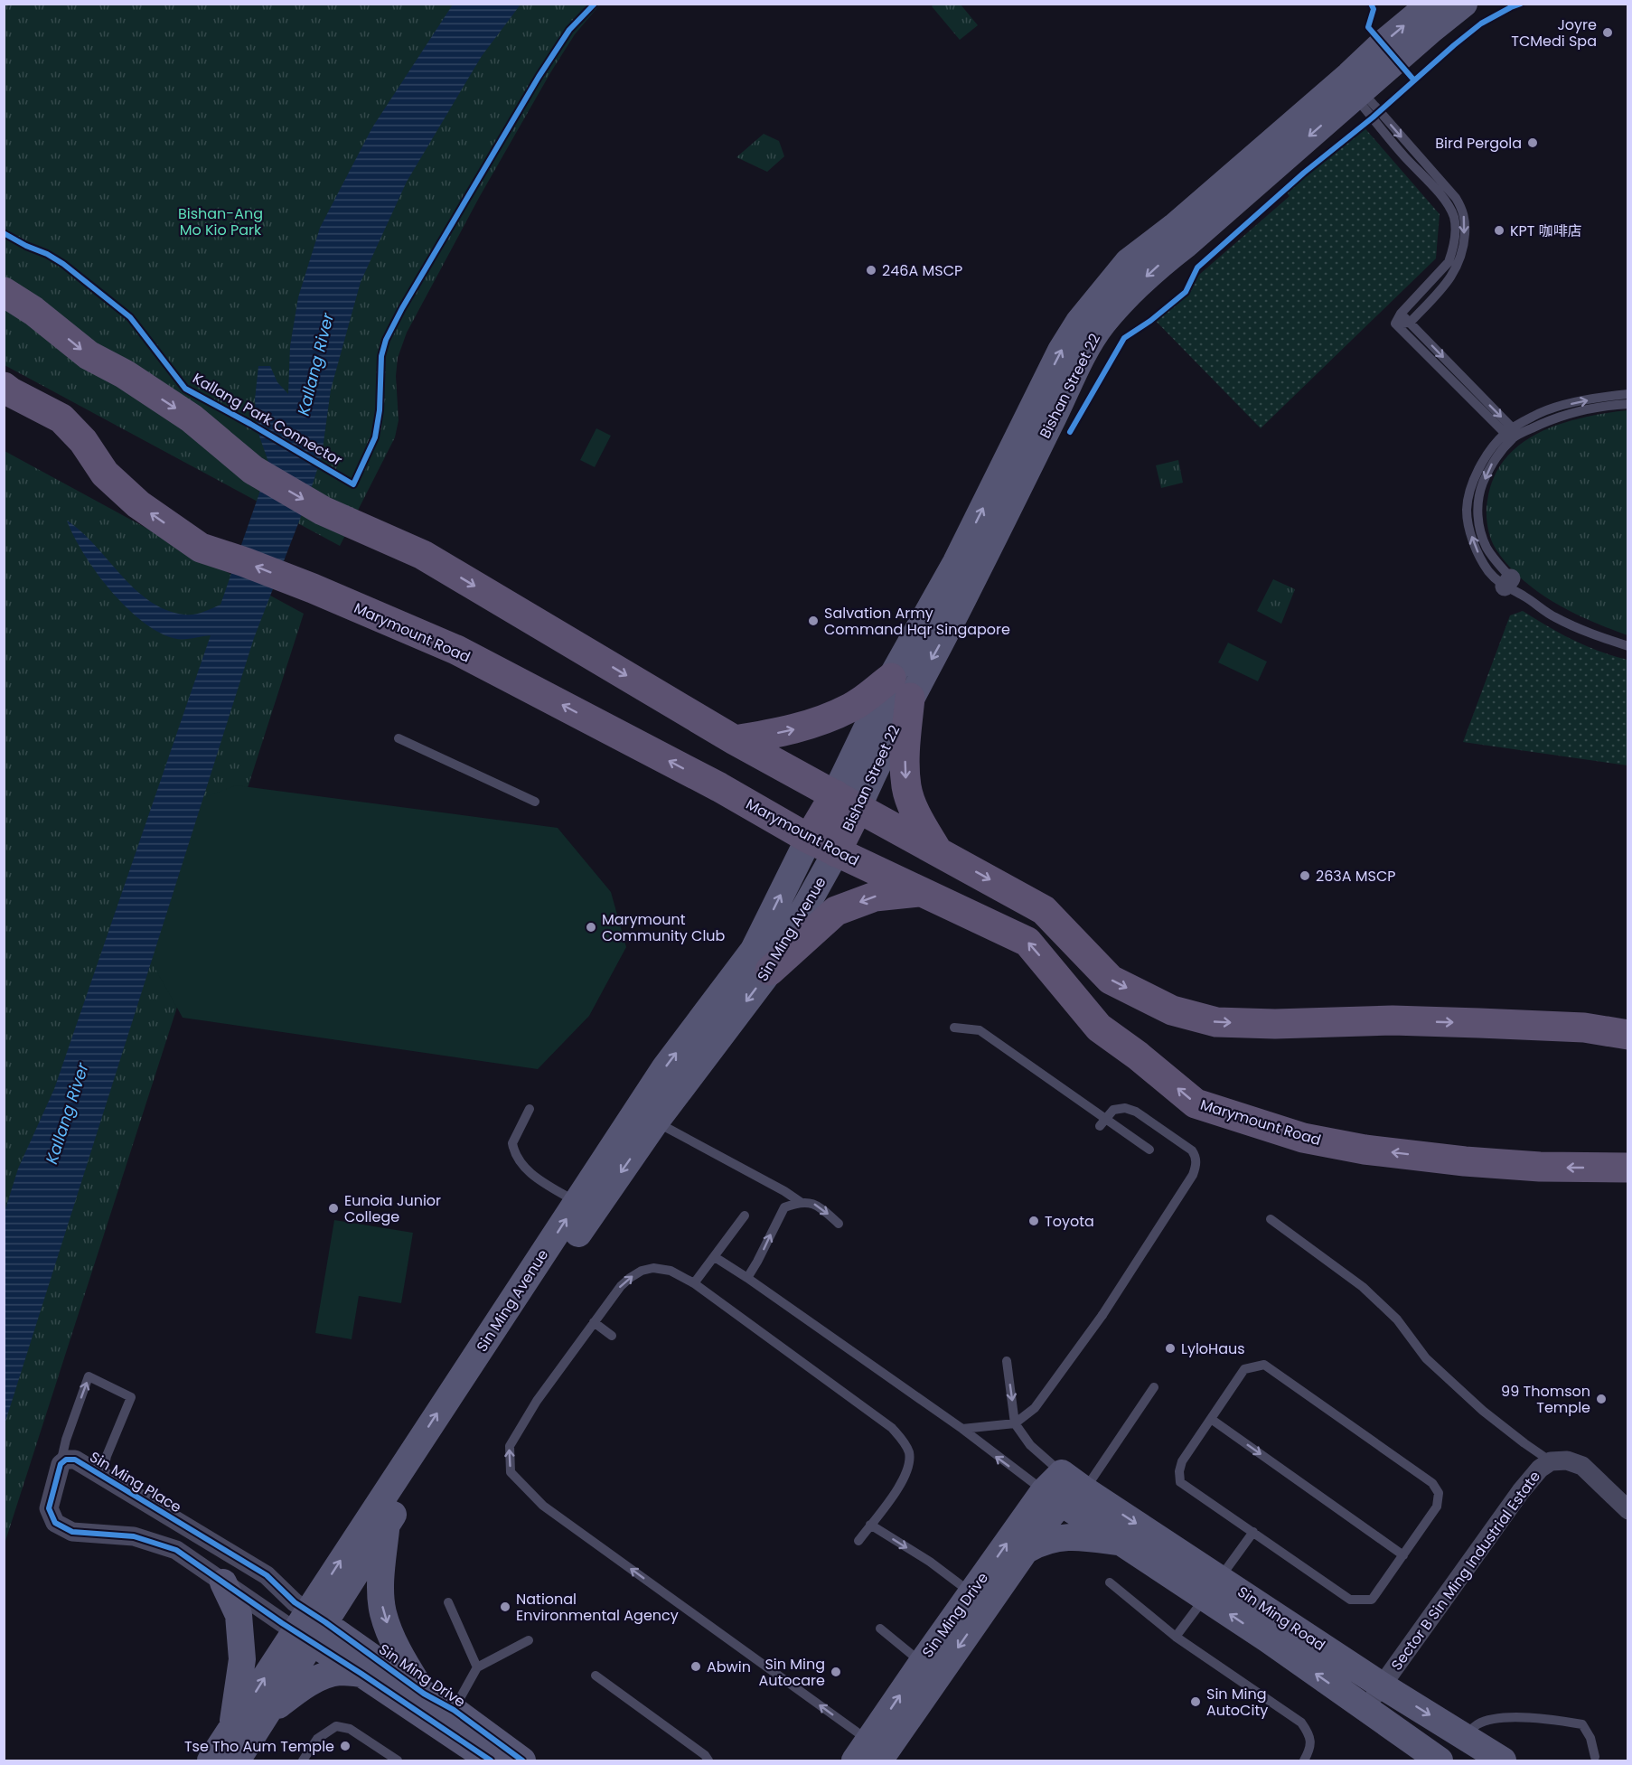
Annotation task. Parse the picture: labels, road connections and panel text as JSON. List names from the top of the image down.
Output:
{
  "streets": {
    "main road": [
      "Bishan Street 22",
      "Marymount Road",
      "Sin Ming Avenue",
      "Sin Ming Drive",
      "Sin Ming Road"
    ],
    "street": ["Sin Ming Place", "Sector B Sin Ming Industrial Estate"],
    "cycle path": ["Kallang Park Connector"]
  },
  "crossings": [
    ["Bishan Street 22", "Marymount Road"],
    ["Bishan Street 22", "Sin Ming Avenue"],
    ["Marymount Road", "Sin Ming Avenue"],
    ["Sin Ming Avenue", "Sin Ming Place"],
    ["Sin Ming Avenue", "Sin Ming Drive"],
    ["Sin Ming Place", "Sin Ming Drive"],
    ["Sector B Sin Ming Industrial Estate", "Sin Ming Road"],
    ["Sin Ming Drive", "Sin Ming Road"]
  ],
  "water": ["Kallang River"],
  "parks": ["Bishan-Ang Mo Kio Park"],
  "places": [
    "Joyre TCMedi Spa",
    "Bird Pergola",
    "KPT 咖啡店",
    "246A MSCP",
    "Salvation Army Command Hqr Singapore",
    "263A MSCP",
    "Marymount Community Club",
    "Eunoia Junior College",
    "Toyota",
    "LyloHaus",
    "99 Thomson Temple",
    "National Environmental Agency",
    "Abwin",
    "Sin Ming Autocare",
    "Sin Ming AutoCity",
    "Tse Tho Aum Temple"
  ]
}
